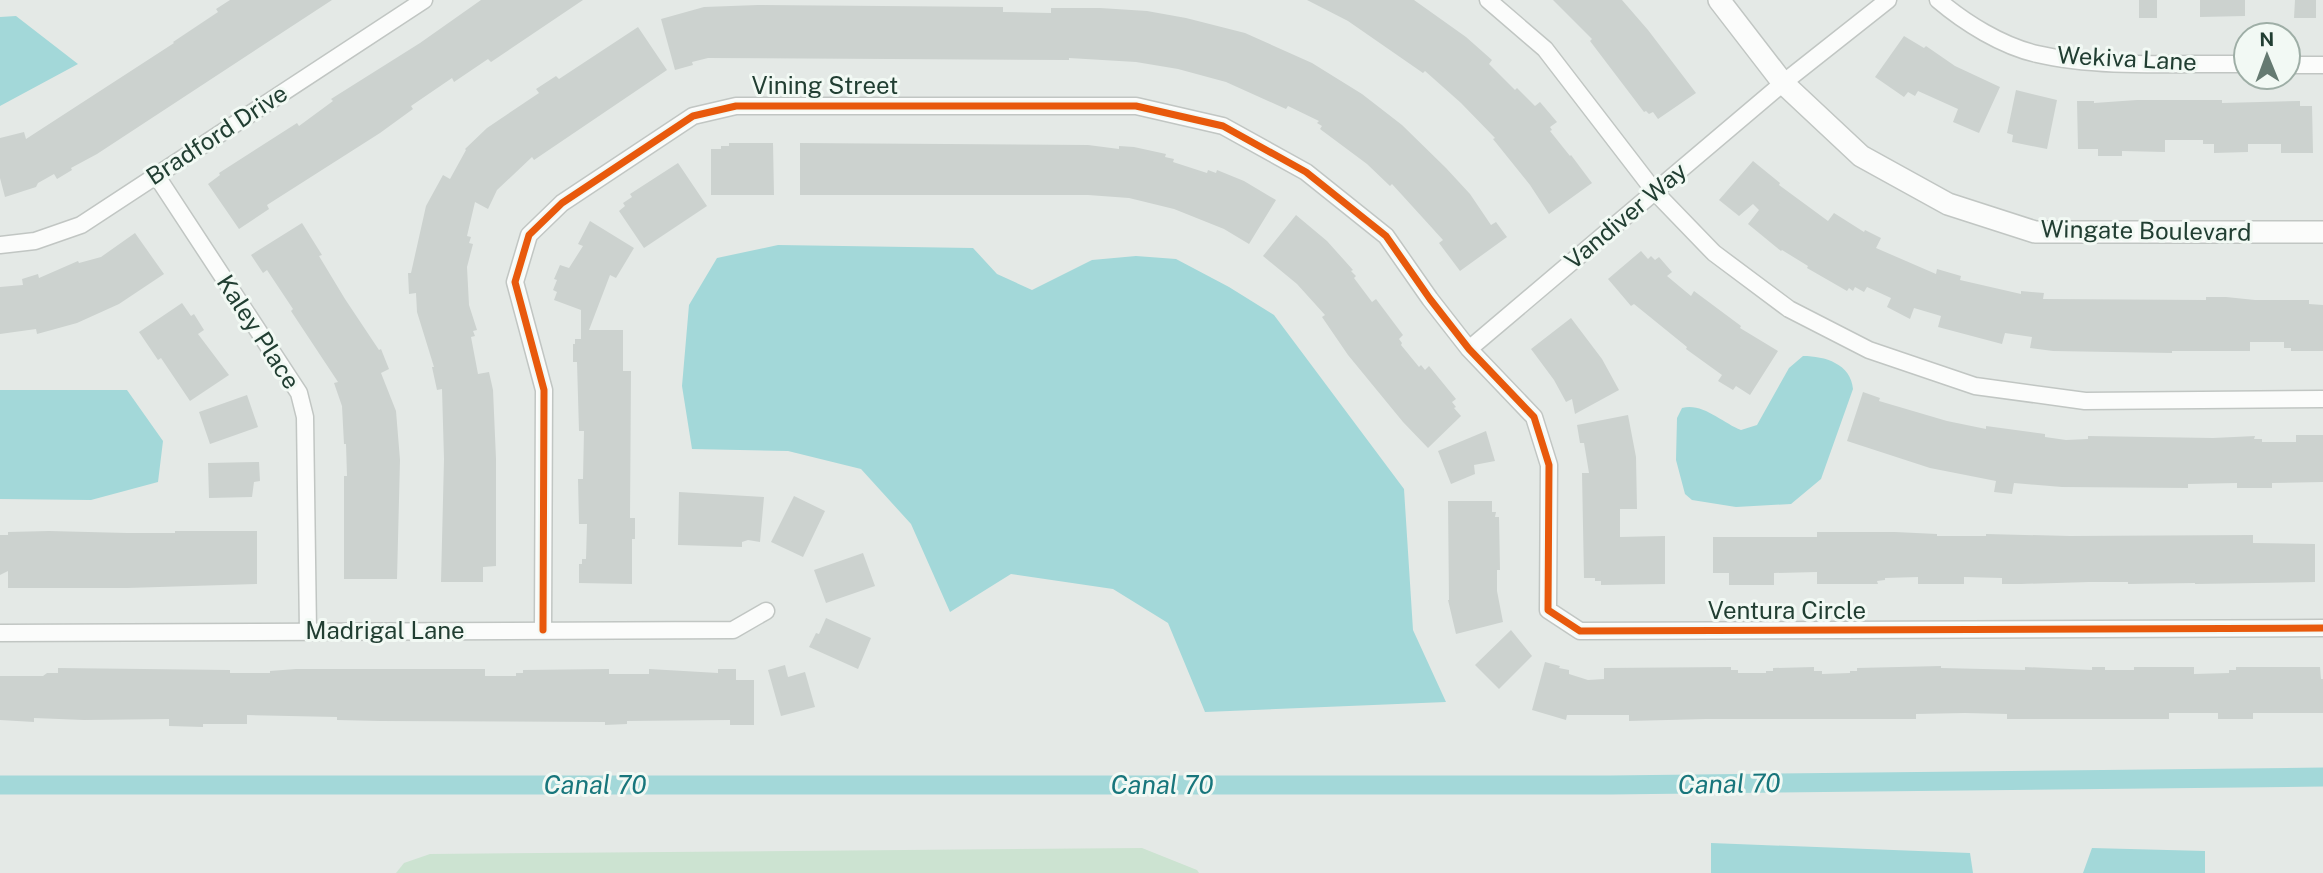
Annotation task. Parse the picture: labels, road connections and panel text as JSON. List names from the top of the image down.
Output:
{
  "streets": {
    "street": [
      "Wekiva Lane",
      "Vining Street",
      "Bradford Drive",
      "Vandiver Way",
      "Wingate Boulevard",
      "Kaley Place",
      "Ventura Circle",
      "Madrigal Lane"
    ]
  },
  "crossings": [
    ["Vining Street", "Vandiver Way"],
    ["Vining Street", "Ventura Circle"],
    ["Vining Street", "Madrigal Lane"],
    ["Bradford Drive", "Kaley Place"],
    ["Vandiver Way", "Wingate Boulevard"],
    ["Vandiver Way", "Ventura Circle"],
    ["Kaley Place", "Madrigal Lane"]
  ],
  "water": ["Canal 70"],
  "north": "top"
}
